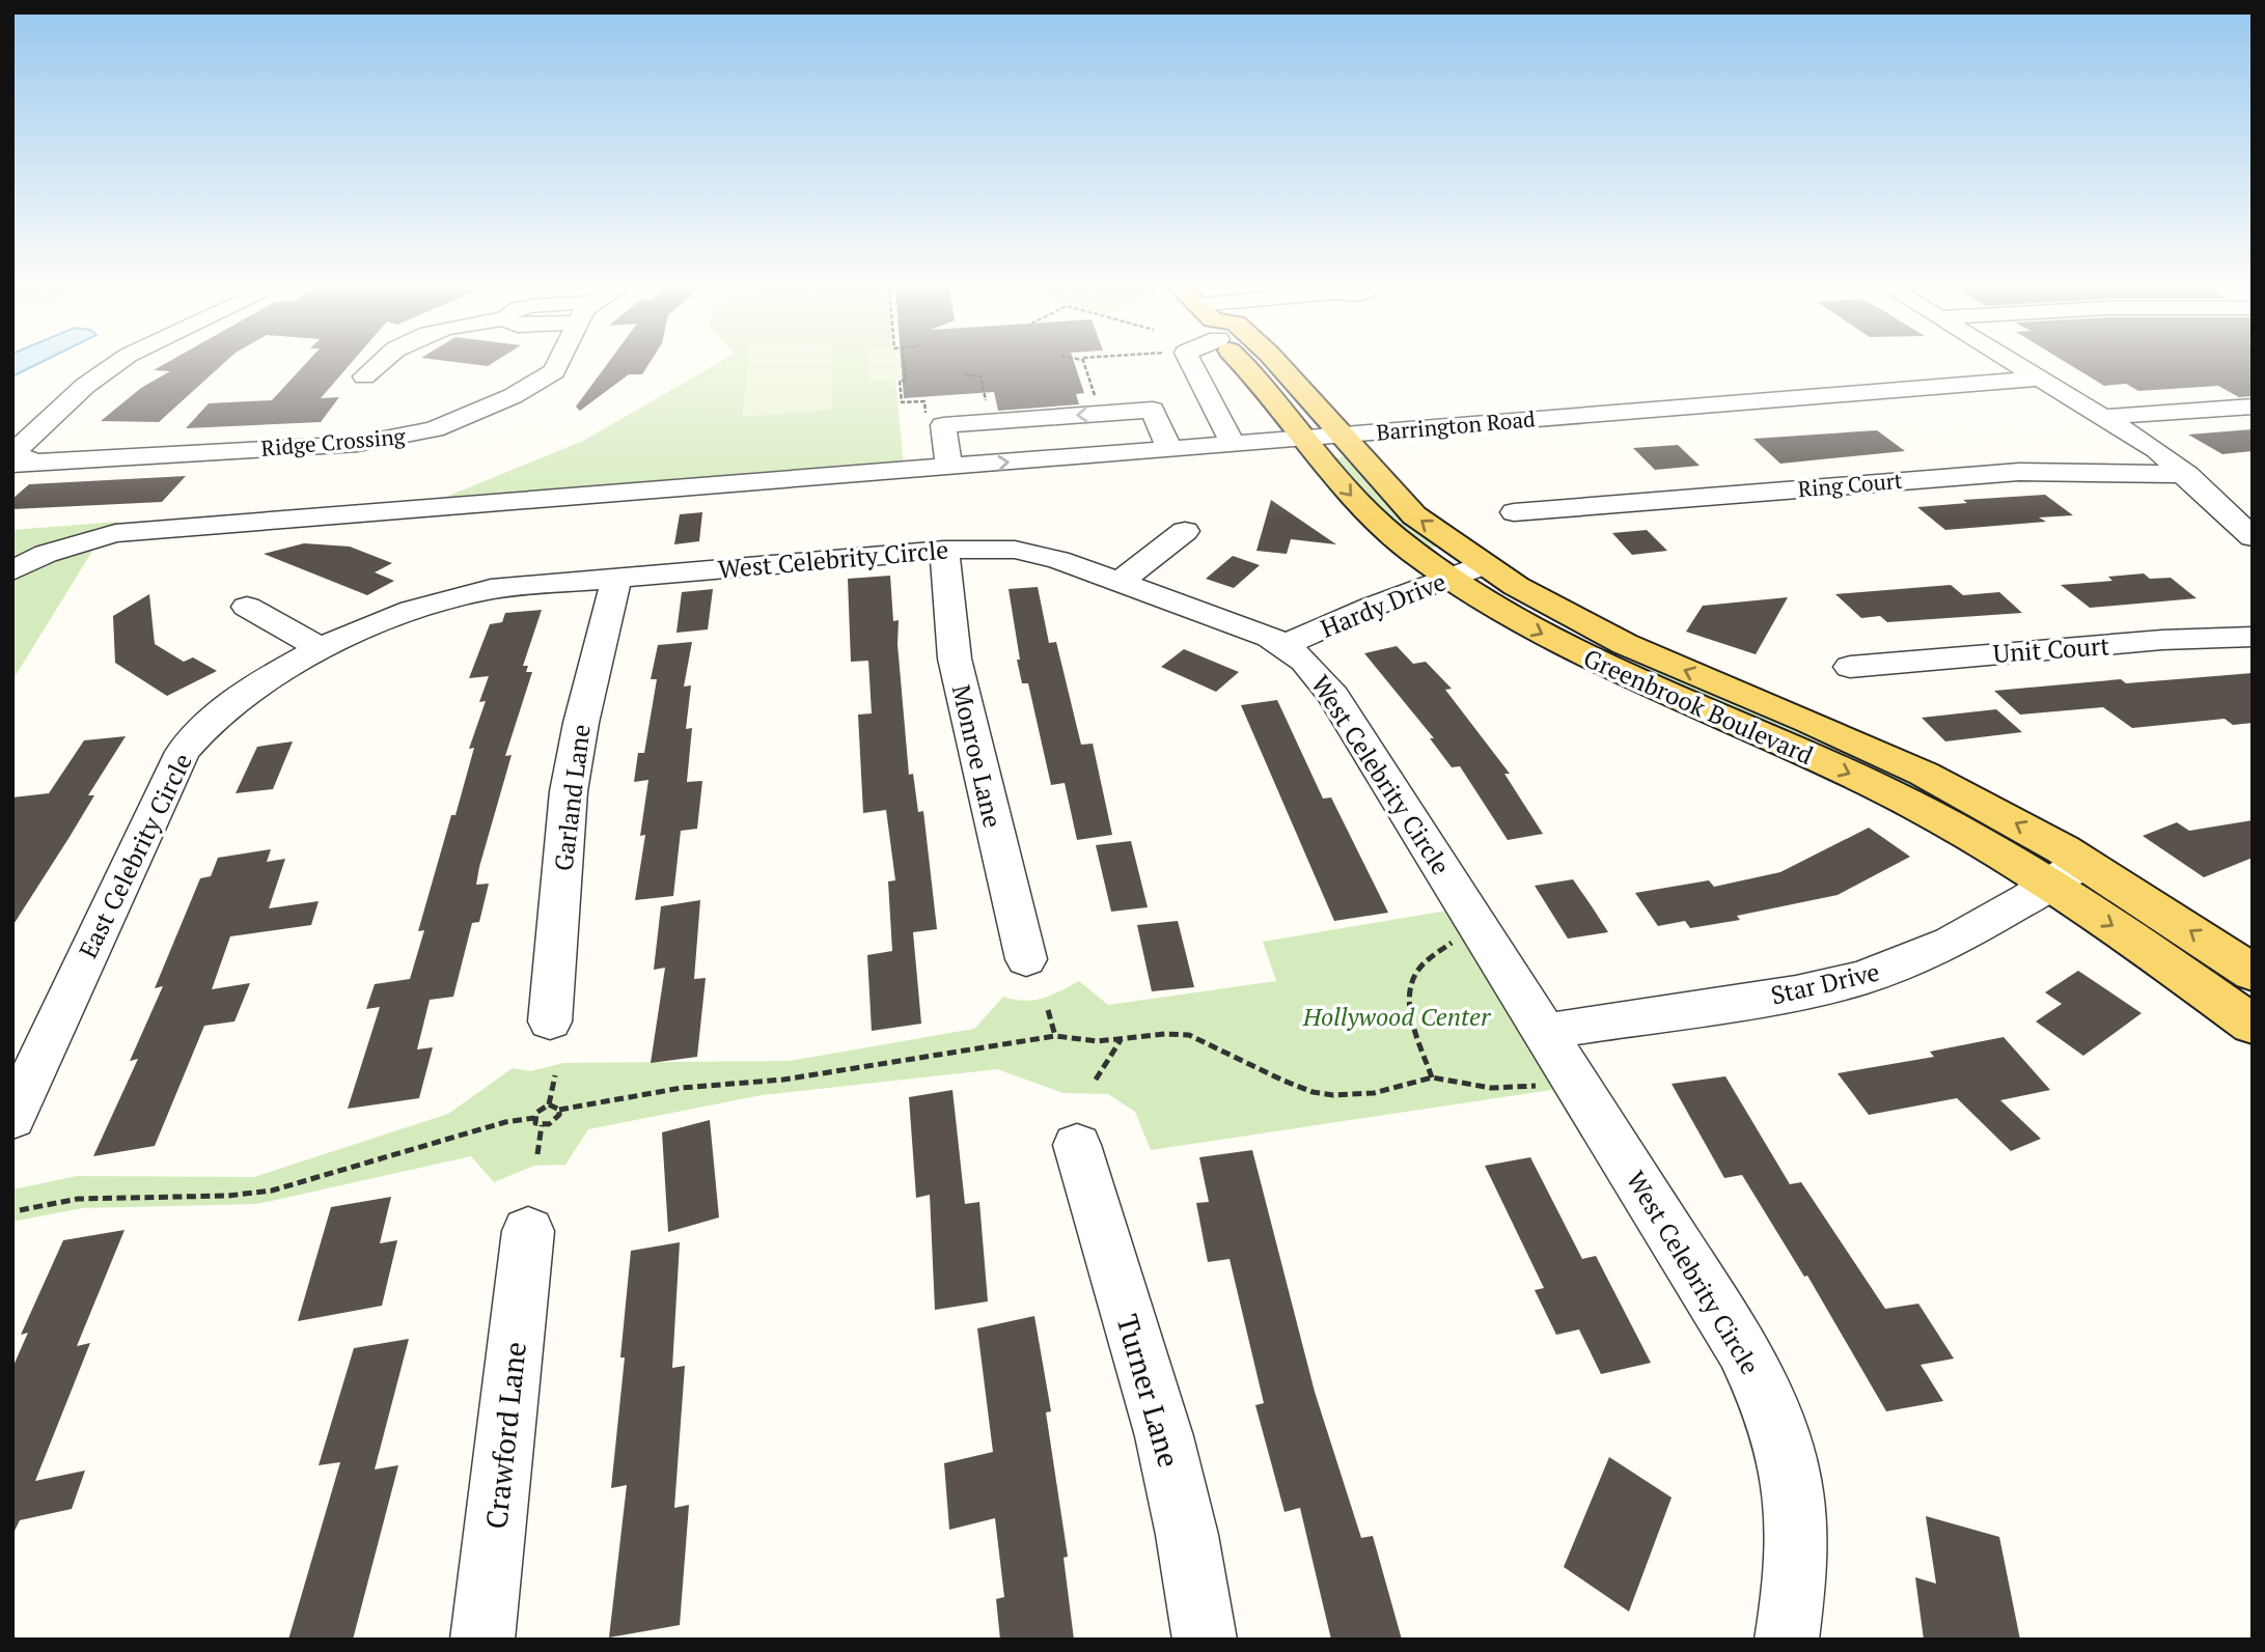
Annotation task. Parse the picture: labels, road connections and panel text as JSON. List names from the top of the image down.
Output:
{
  "streets": {
    "main road": ["Greenbrook Boulevard"],
    "street": [
      "Barrington Road",
      "Ridge Crossing",
      "Ring Court",
      "West Celebrity Circle",
      "Hardy Drive",
      "Unit Court",
      "Monroe Lane",
      "Garland Lane",
      "East Celebrity Circle",
      "Star Drive",
      "Turner Lane",
      "Crawford Lane"
    ]
  },
  "crossings": [
    ["Barrington Road", "Greenbrook Boulevard"],
    ["West Celebrity Circle", "Hardy Drive"],
    ["West Celebrity Circle", "Monroe Lane"],
    ["West Celebrity Circle", "Garland Lane"],
    ["West Celebrity Circle", "East Celebrity Circle"],
    ["West Celebrity Circle", "Star Drive"],
    ["Hardy Drive", "Greenbrook Boulevard"],
    ["Greenbrook Boulevard", "Star Drive"]
  ],
  "parks": ["Hollywood Center"]
}
